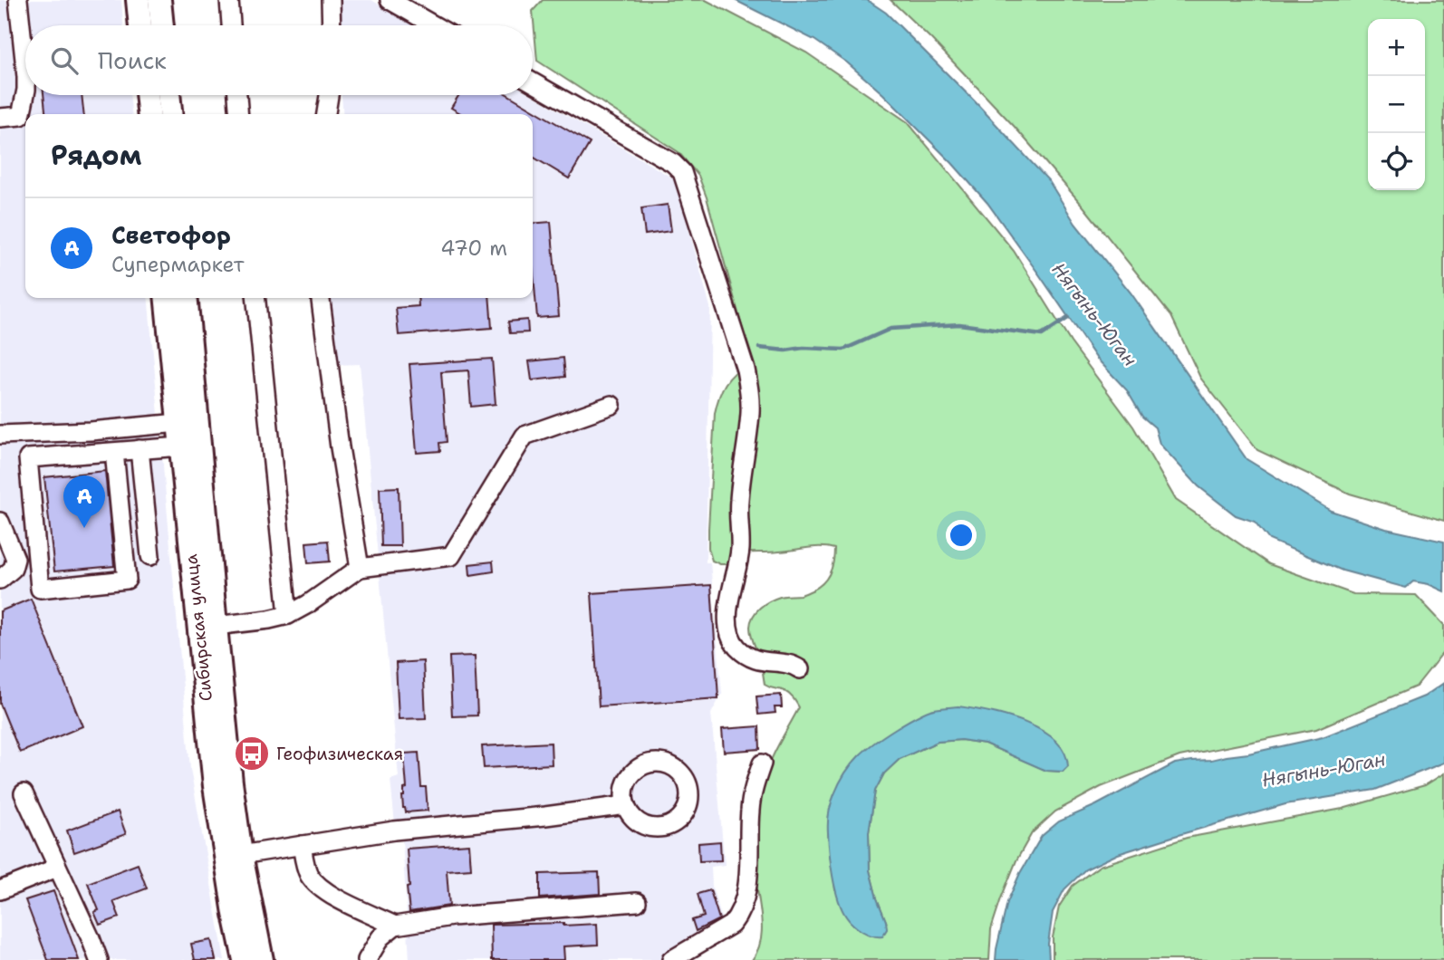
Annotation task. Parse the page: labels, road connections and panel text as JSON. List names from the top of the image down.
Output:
{
  "streets": {
    "main road": ["Сибирская улица"]
  },
  "water": ["Нягынь-Юган"],
  "places": {
    "bus stop": ["Геофизическая"]
  },
  "page": {
    "map_buttons": ["+", "−"],
    "search": "Поиск",
    "heading": "Рядом",
    "list": [
      {
        "mark": "A",
        "name": "Светофор",
        "note": "Супермаркет",
        "value": "470 m"
      }
    ],
    "pins": "A"
  }
}
